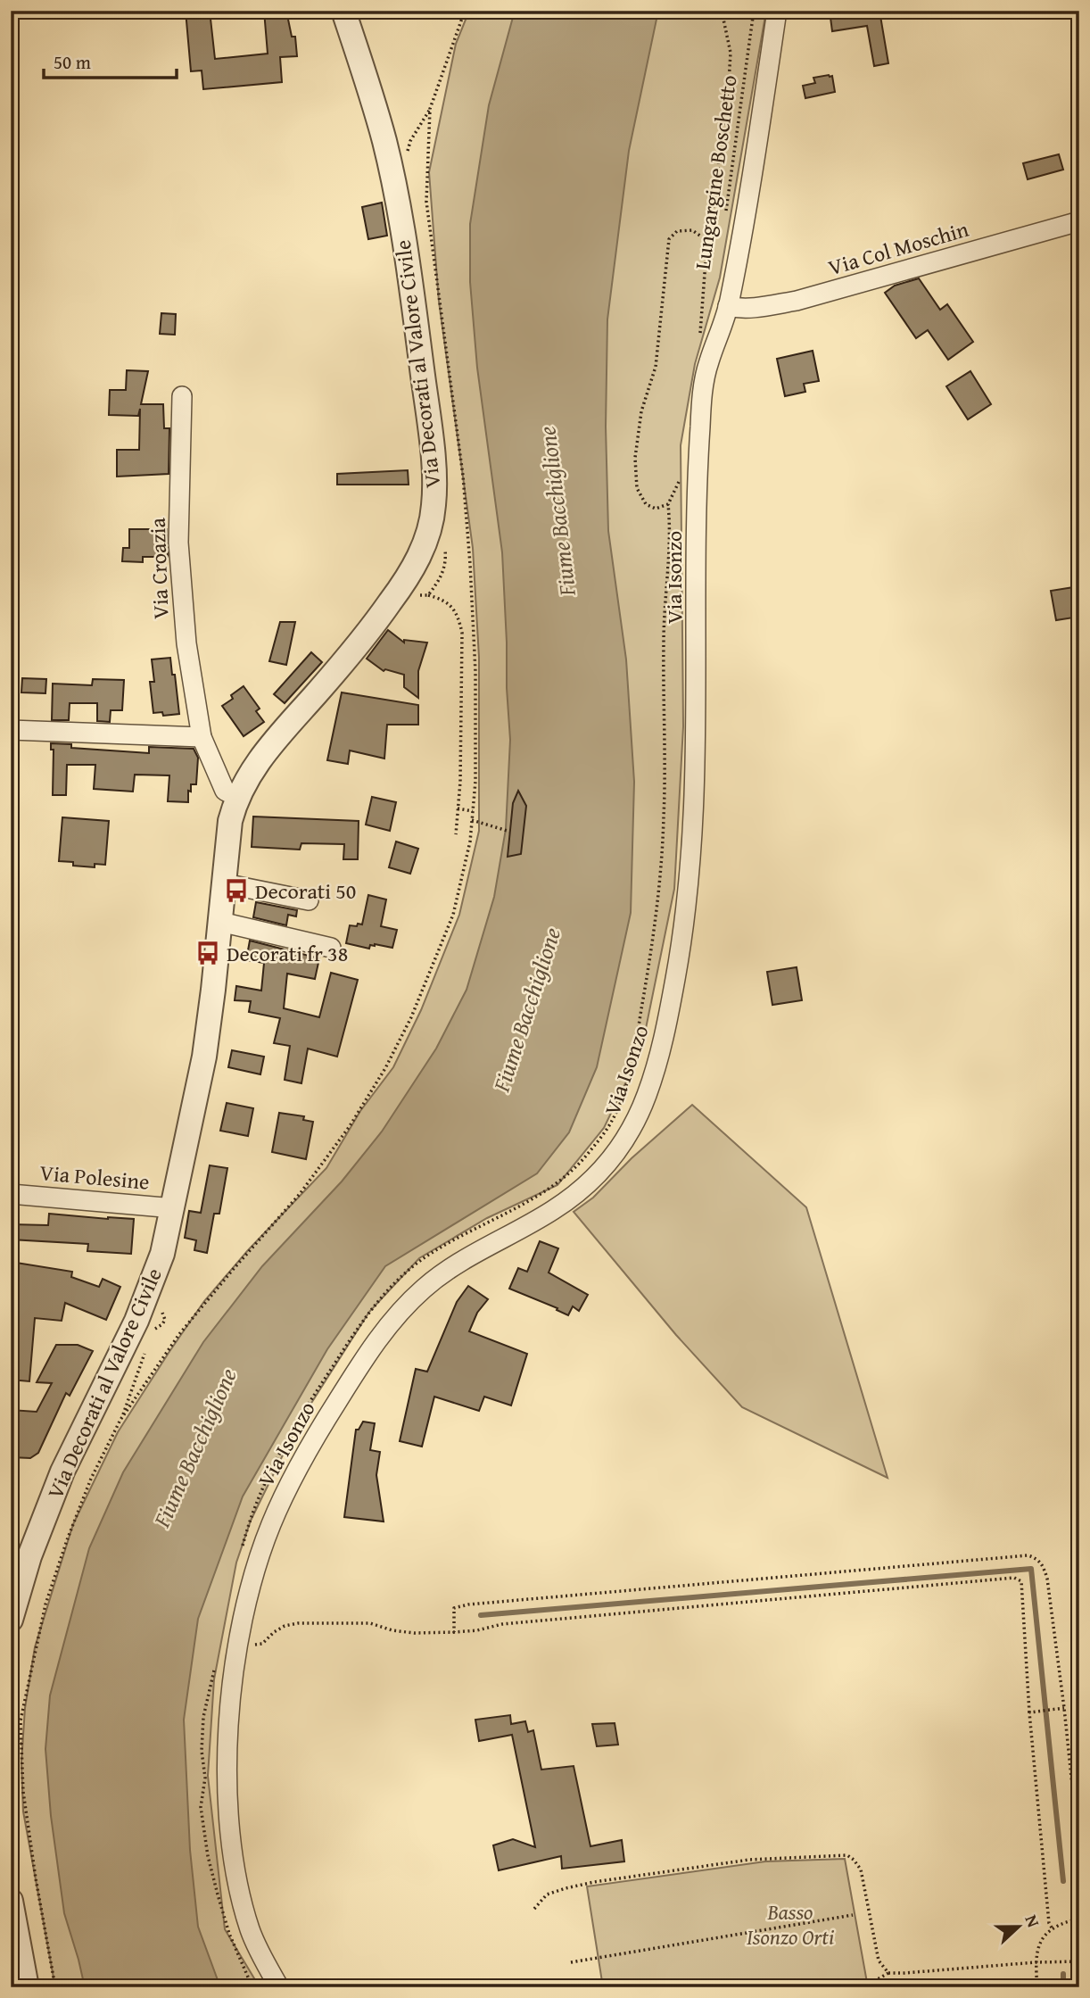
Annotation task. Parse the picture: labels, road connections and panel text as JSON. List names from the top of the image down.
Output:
{
  "streets": {
    "street": [
      "Via Col Moschin",
      "Via Decorati al Valore Civile",
      "Via Croazia",
      "Via Isonzo",
      "Via Polesine"
    ],
    "path": ["Lungargine Boschetto"]
  },
  "crossings": [
    ["Via Col Moschin", "Via Isonzo"],
    ["Via Decorati al Valore Civile", "Via Croazia"],
    ["Via Decorati al Valore Civile", "Via Polesine"]
  ],
  "water": ["Fiume Bacchiglione"],
  "parks": ["Basso Isonzo Orti"],
  "places": {
    "bus stop": ["Decorati 50", "Decorati fr 38"]
  },
  "scale_bar": "50 m",
  "north": "right"
}
